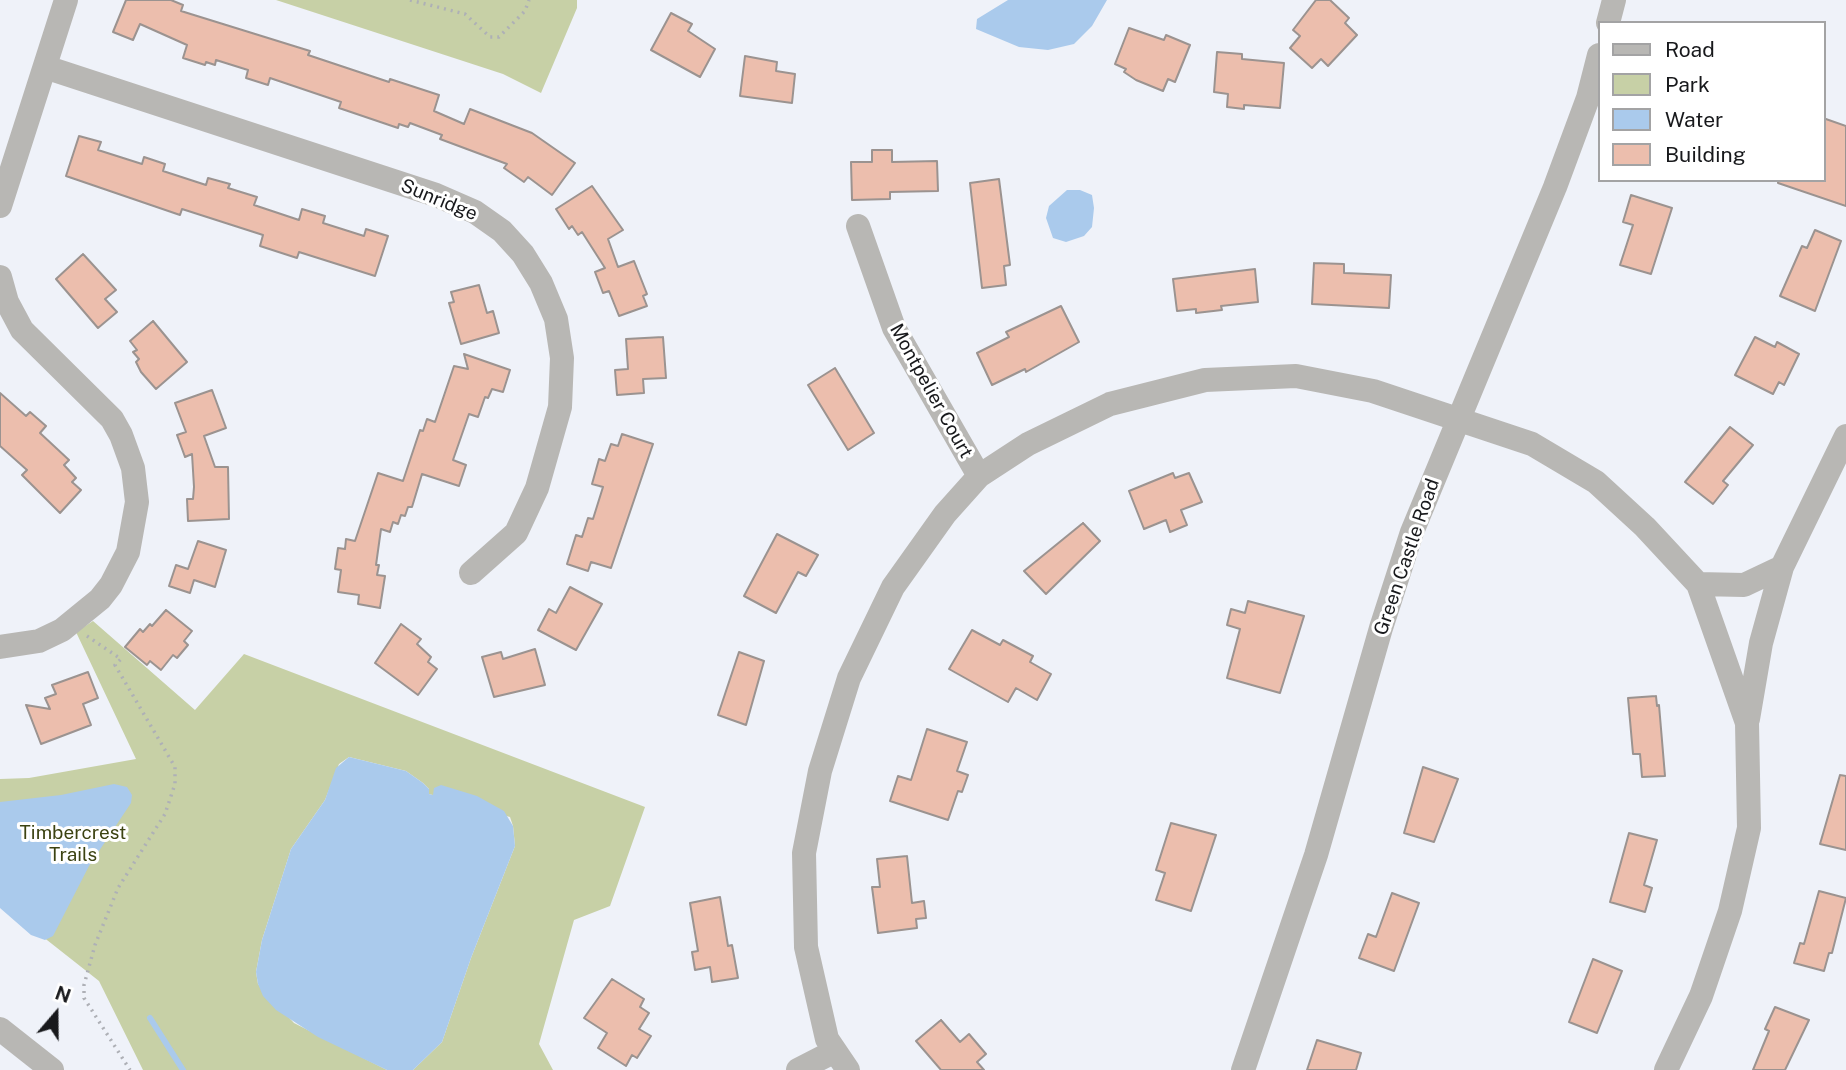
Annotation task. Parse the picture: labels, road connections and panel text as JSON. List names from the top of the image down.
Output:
{
  "streets": {
    "street": ["Sunridge", "Montpelier Court", "Green Castle Road"]
  },
  "parks": ["Timbercrest Trails"],
  "legend": [
    "Road",
    "Park",
    "Water",
    "Building"
  ],
  "north": "top"
}
